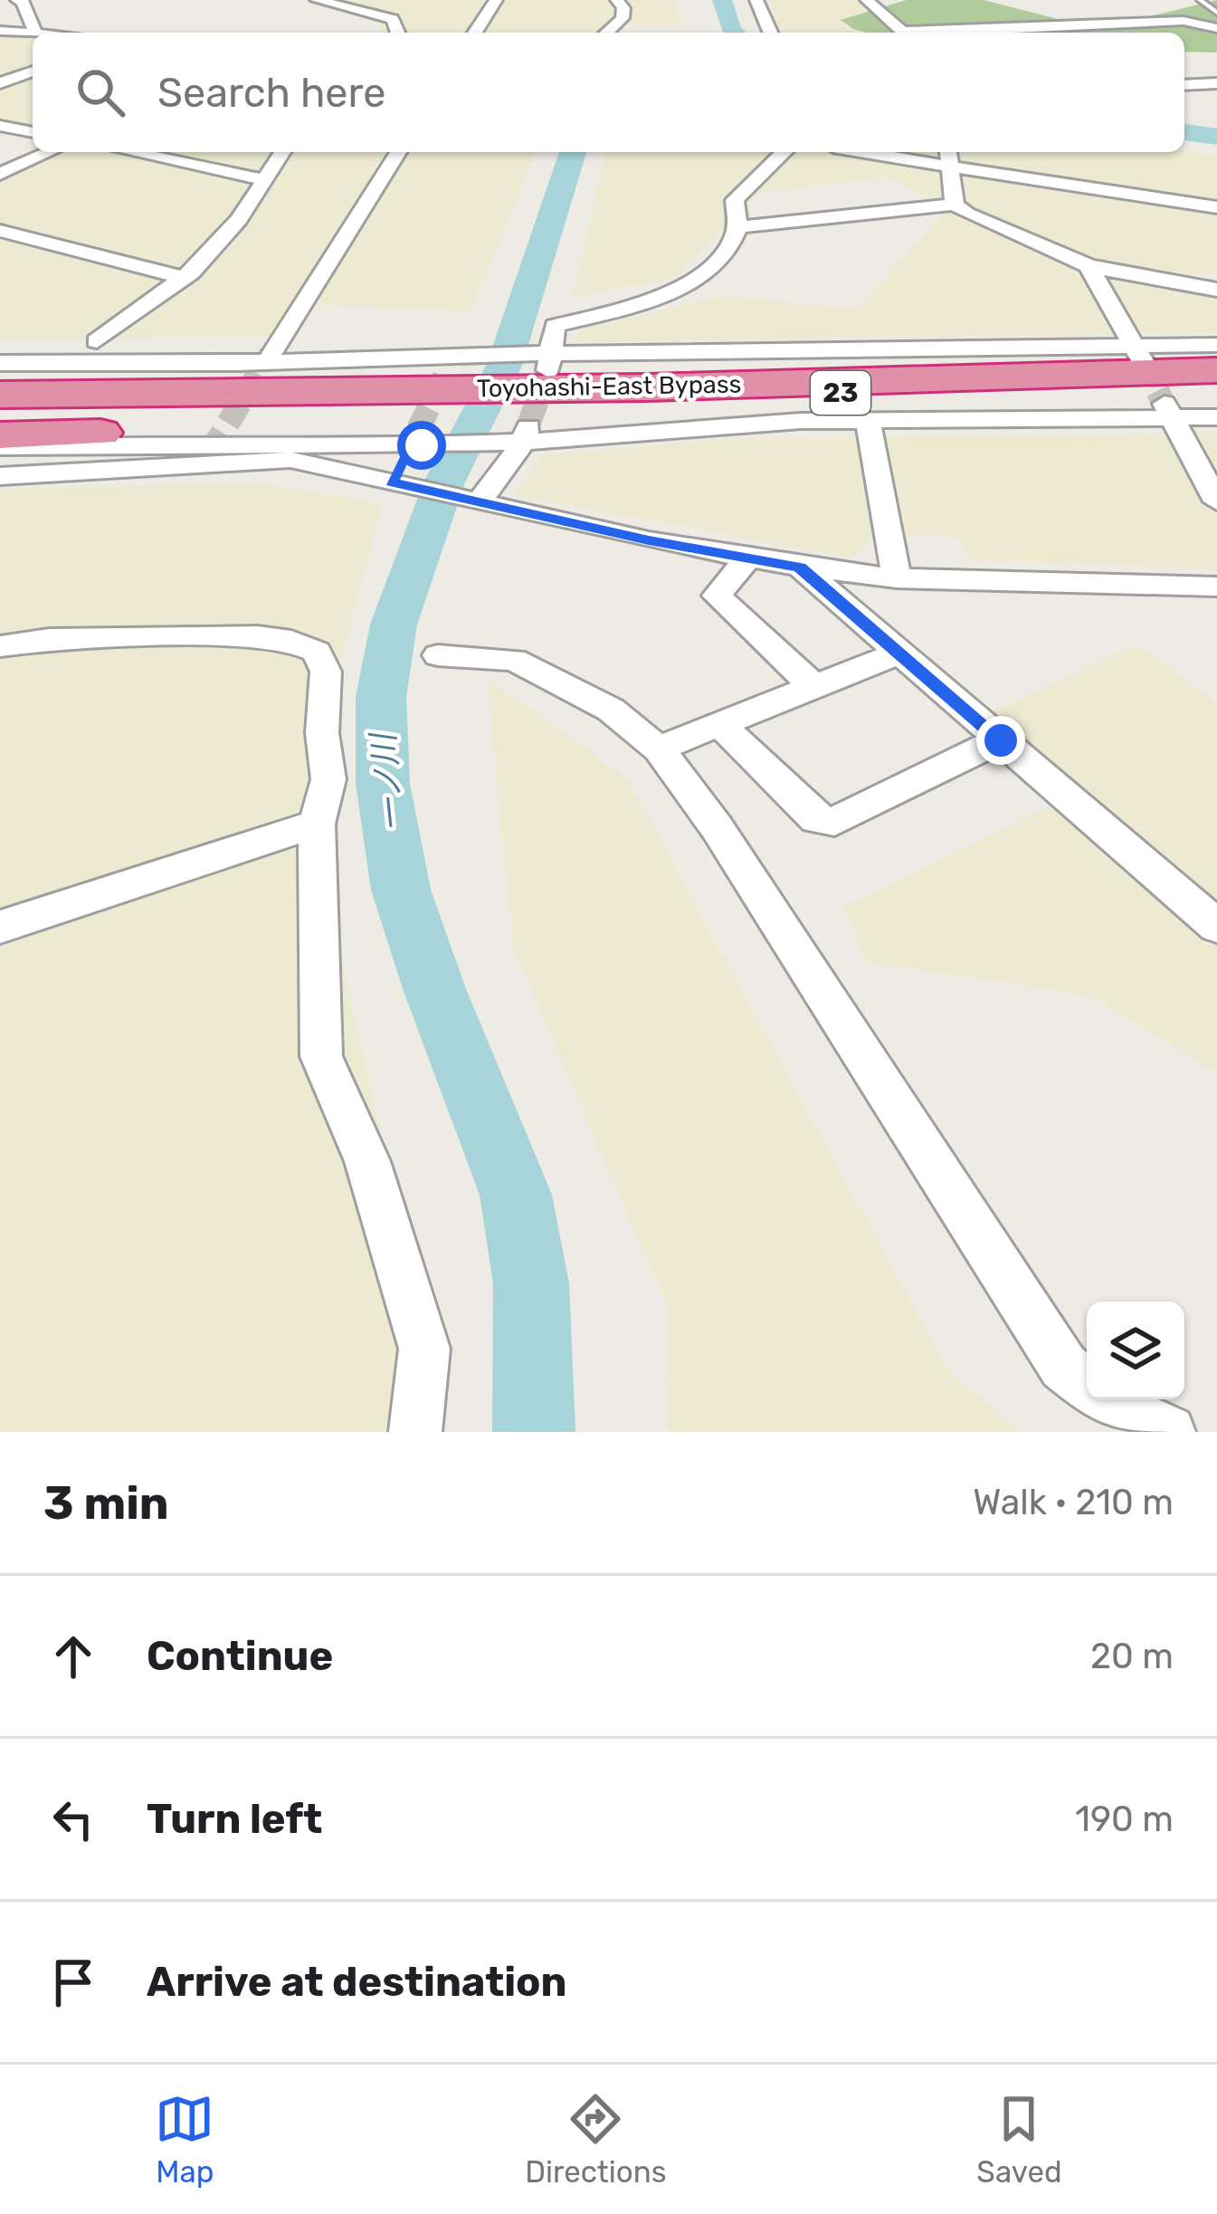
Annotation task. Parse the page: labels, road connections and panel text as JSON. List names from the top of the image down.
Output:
{
  "streets": {
    "highway": ["Toyohashi-East Bypass", "23"]
  },
  "crossings": [
    ["Toyohashi-East Bypass", "23"]
  ],
  "water": ["一ノ川"],
  "page": {
    "search": "Search here",
    "heading": ["3 min", "Walk · 210 m"],
    "list": [
      ["Continue", "20 m"],
      ["Turn left", "190 m"],
      "Arrive at destination"
    ],
    "nav": ["Map", "Directions", "Saved"]
  }
}
